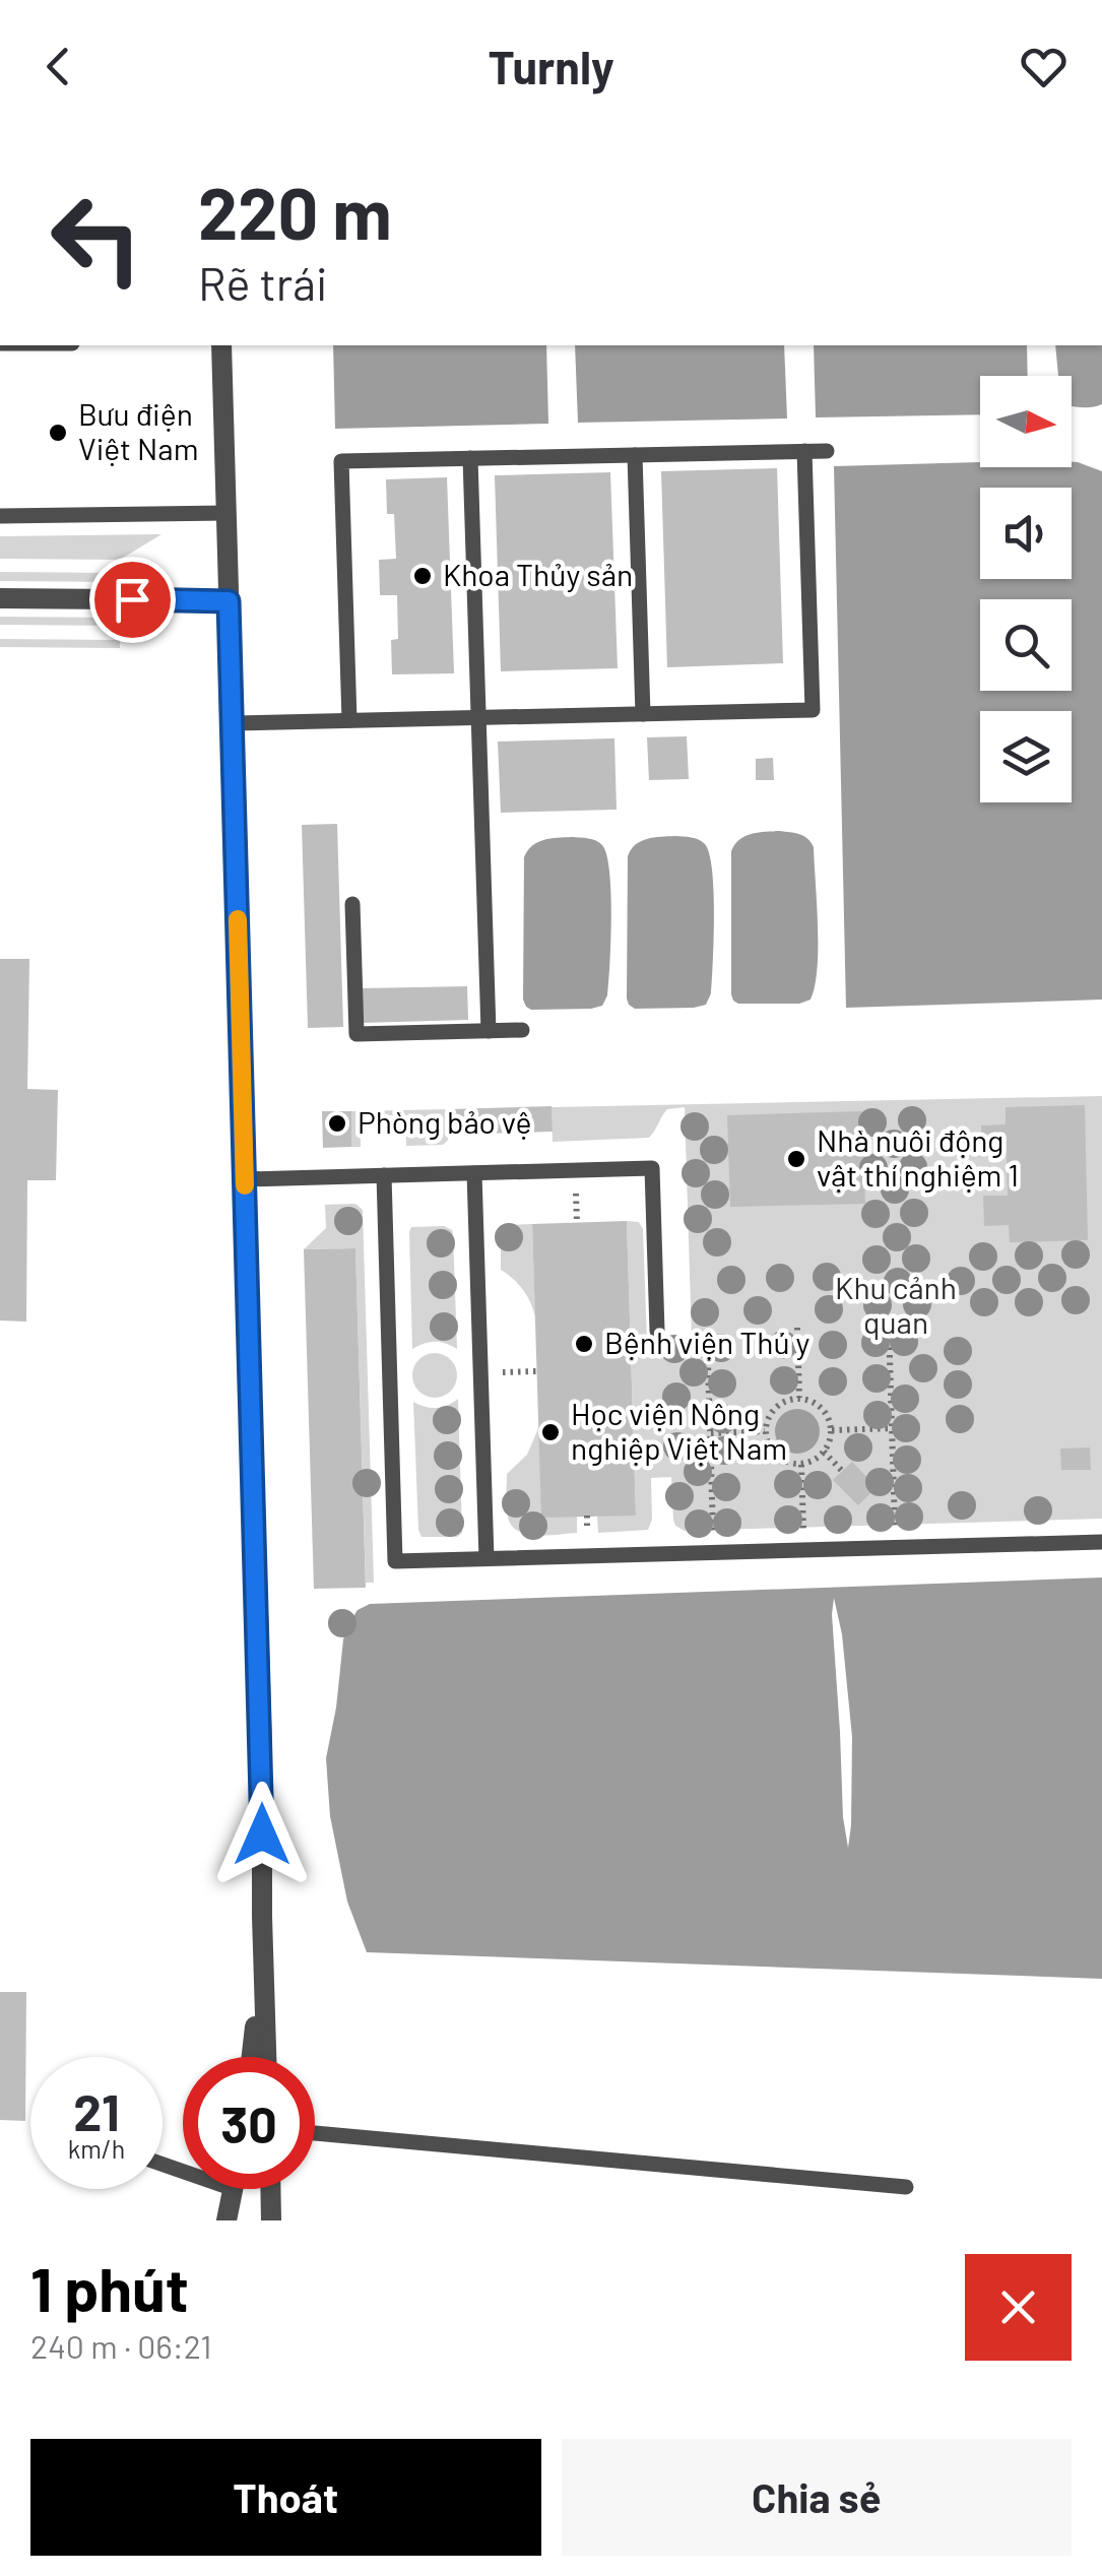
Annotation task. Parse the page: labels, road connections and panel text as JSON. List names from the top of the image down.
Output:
{
  "parks": ["Khu cảnh quan"],
  "places": [
    "Bưu điện Việt Nam",
    "Khoa Thủy sản",
    "Phòng bảo vệ",
    "Nhà nuôi động vật thí nghiệm 1",
    "Bệnh viện Thú y",
    "Học viện Nông nghiệp Việt Nam"
  ],
  "north": "right",
  "page": {
    "header": "Turnly",
    "turn": ["220 m", "Rẽ trái"],
    "speed": "21 km/h",
    "limit": "30",
    "heading": ["1 phút", "240 m · 06:21"],
    "buttons": ["Thoát", "Chia sẻ"]
  }
}
